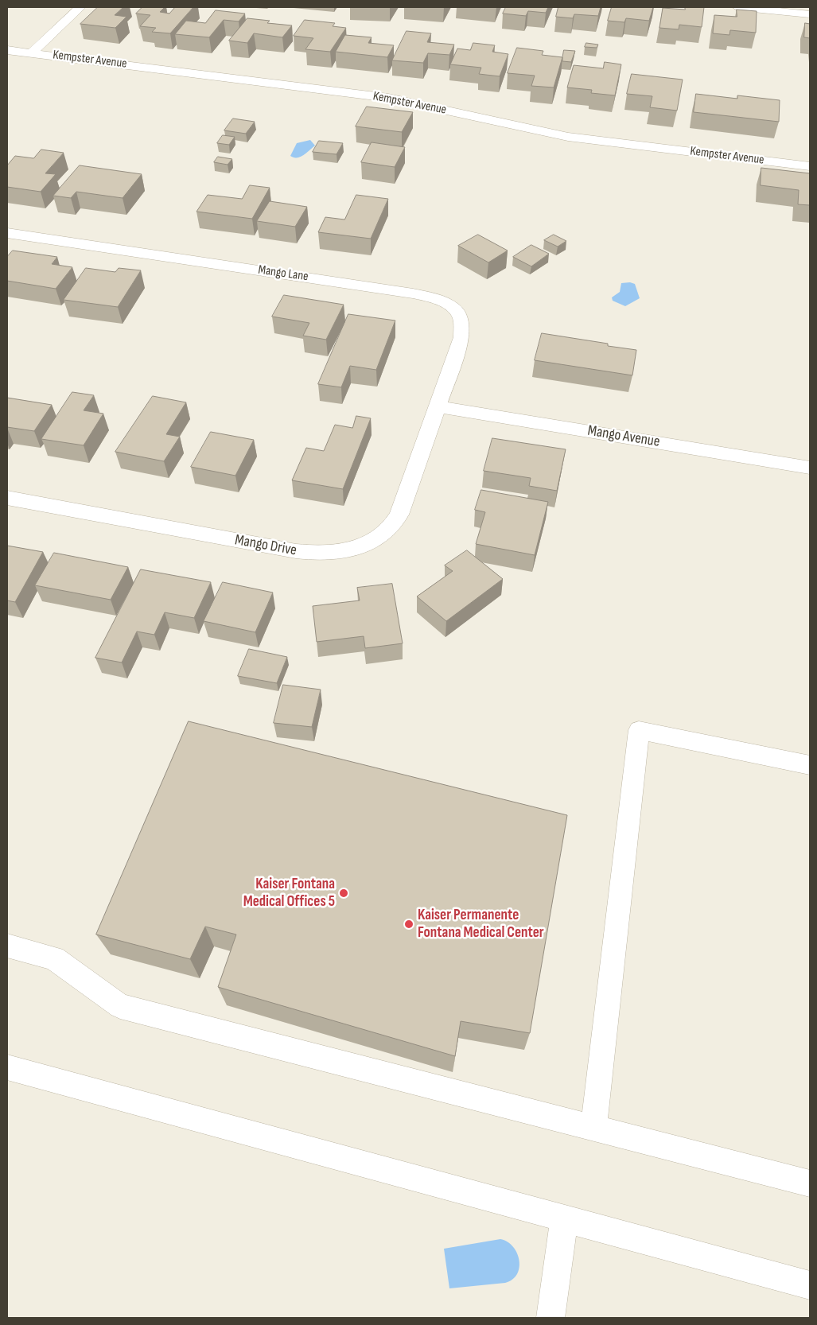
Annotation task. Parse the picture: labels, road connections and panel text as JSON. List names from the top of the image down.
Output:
{
  "streets": {
    "street": [
      "Kempster Avenue",
      "Mango Lane",
      "Mango Avenue",
      "Mango Drive"
    ]
  },
  "crossings": [
    ["Mango Lane", "Mango Avenue"],
    ["Mango Lane", "Mango Drive"],
    ["Mango Avenue", "Mango Drive"]
  ],
  "places": ["Kaiser Fontana Medical Offices 5", "Kaiser Permanente Fontana Medical Center"]
}
